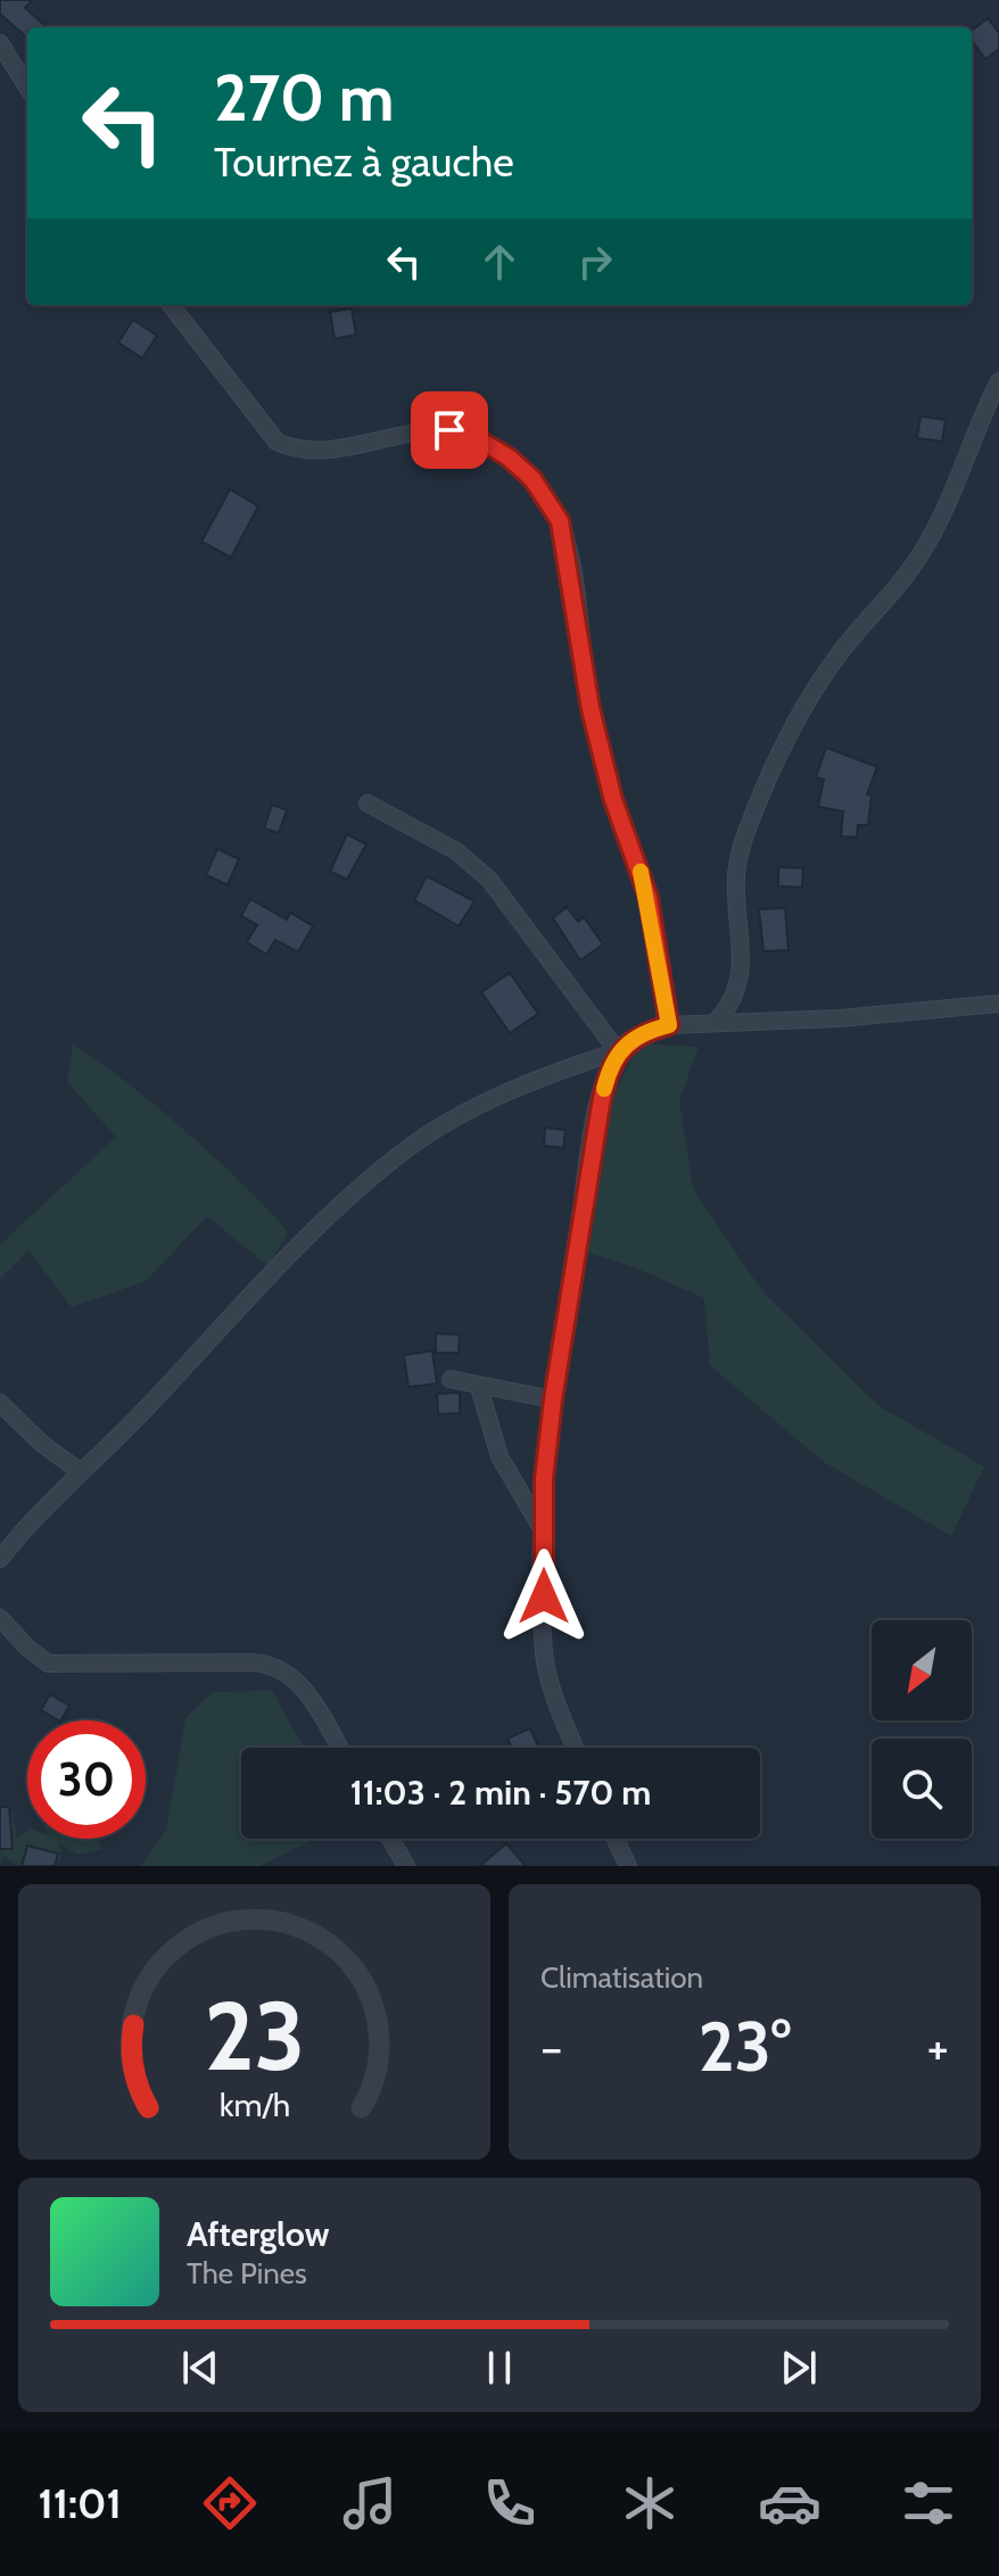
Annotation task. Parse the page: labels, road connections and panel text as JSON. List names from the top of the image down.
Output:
{
  "north": "bottom left",
  "page": {
    "turn": ["270 m", "Tournez à gauche"],
    "limit": "30",
    "trip": "11:03 · 2 min · 570 m",
    "tile": "Climatisation",
    "heat": ["−", "23°", "+"],
    "song": ["Afterglow", "The Pines"],
    "tabs": "11:01",
    "gauge": ["23", "km/h"]
  }
}
